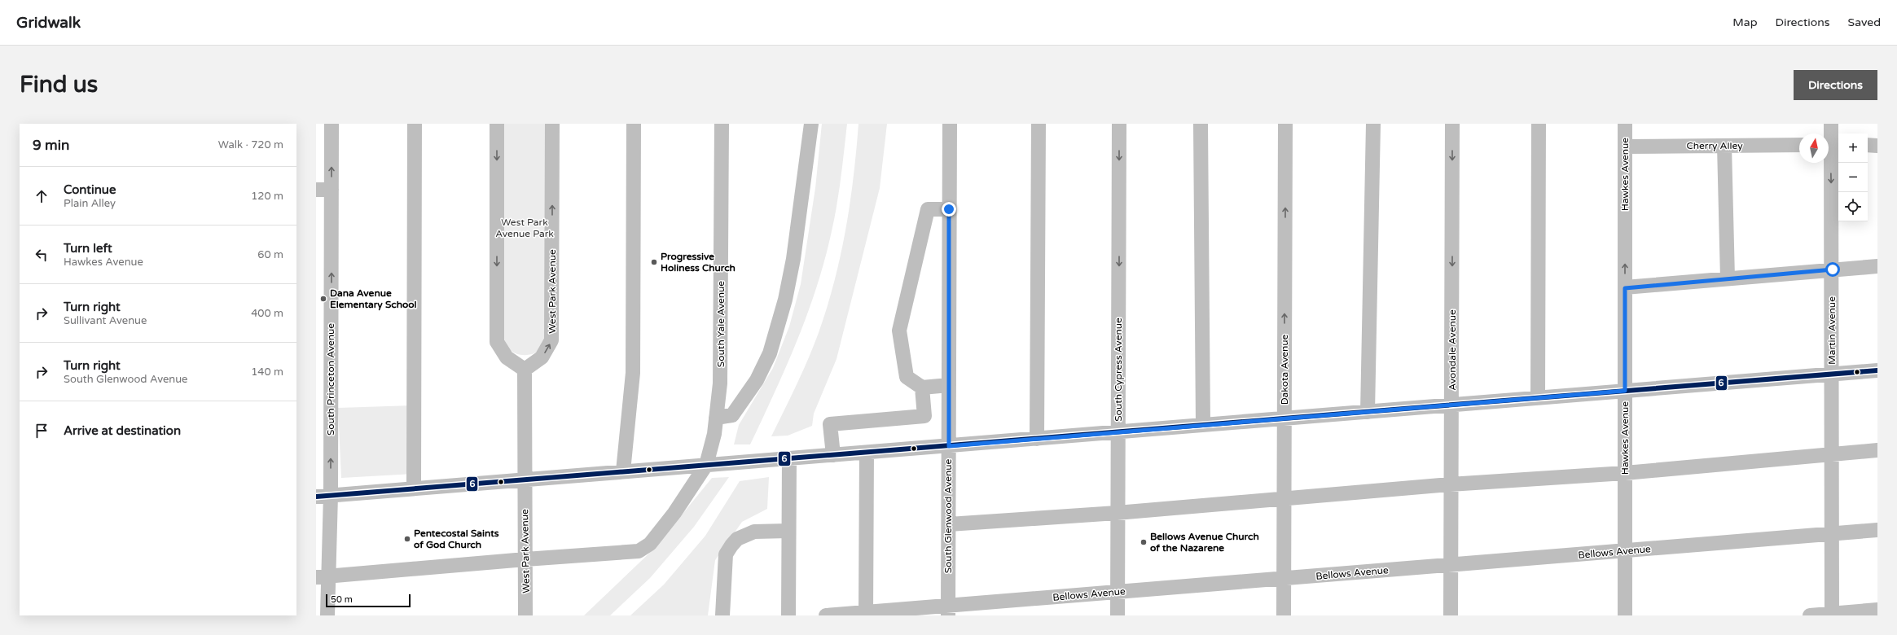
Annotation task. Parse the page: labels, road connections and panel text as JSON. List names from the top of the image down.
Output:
{
  "streets": {
    "street": [
      "Cherry Alley",
      "Hawkes Avenue",
      "West Park Avenue",
      "South Yale Avenue",
      "Martin Avenue",
      "Avondale Avenue",
      "South Cypress Avenue",
      "Dakota Avenue",
      "South Princeton Avenue",
      "South Glenwood Avenue",
      "Bellows Avenue"
    ]
  },
  "crossings": [
    ["Cherry Alley", "Hawkes Avenue"],
    ["Hawkes Avenue", "Bellows Avenue"],
    ["West Park Avenue", "South Yale Avenue"],
    ["South Yale Avenue", "South Princeton Avenue"],
    ["Martin Avenue", "Bellows Avenue"],
    ["Avondale Avenue", "Bellows Avenue"],
    ["South Cypress Avenue", "Bellows Avenue"],
    ["Dakota Avenue", "Bellows Avenue"],
    ["South Glenwood Avenue", "Bellows Avenue"]
  ],
  "parks": ["West Park Avenue Park"],
  "places": [
    "Progressive Holiness Church",
    "Dana Avenue Elementary School",
    "Pentecostal Saints of God Church",
    "Bellows Avenue Church of the Nazarene"
  ],
  "lines": ["transit line 6"],
  "scale_bar": "50 m",
  "north": "top",
  "page": {
    "header": "Gridwalk",
    "nav": ["Map", "Directions", "Saved"],
    "buttons": "Directions",
    "title": "Find us",
    "heading": ["9 min", "Walk · 720 m"],
    "map_buttons": ["+", "−"],
    "list": [
      ["Continue", "Plain Alley", "120 m"],
      ["Turn left", "Hawkes Avenue", "60 m"],
      ["Turn right", "Sullivant Avenue", "400 m"],
      ["Turn right", "South Glenwood Avenue", "140 m"],
      "Arrive at destination"
    ],
    "scale": "50 m"
  }
}
